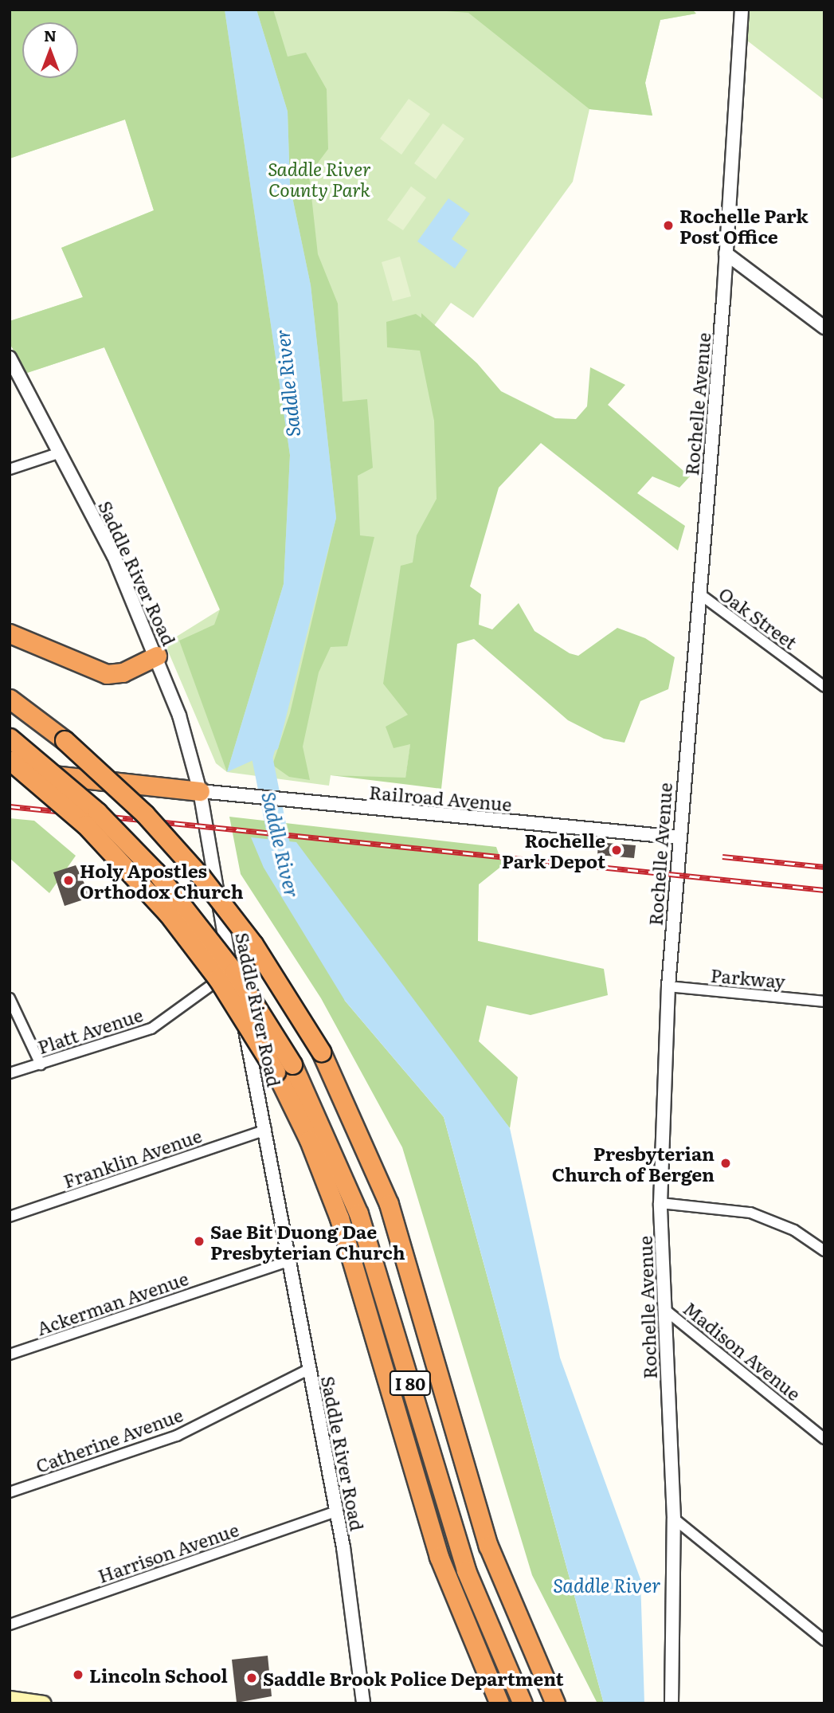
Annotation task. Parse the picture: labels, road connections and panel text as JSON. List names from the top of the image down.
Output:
{
  "streets": {
    "highway": ["I 80"],
    "street": [
      "Rochelle Avenue",
      "Saddle River Road",
      "Oak Street",
      "Railroad Avenue",
      "Parkway",
      "Platt Avenue",
      "Franklin Avenue",
      "Ackerman Avenue",
      "Madison Avenue",
      "Catherine Avenue",
      "Harrison Avenue"
    ]
  },
  "crossings": [
    ["Rochelle Avenue", "Oak Street"],
    ["Rochelle Avenue", "Railroad Avenue"],
    ["Rochelle Avenue", "Parkway"],
    ["Rochelle Avenue", "Madison Avenue"],
    ["Saddle River Road", "Railroad Avenue"],
    ["Saddle River Road", "Platt Avenue"],
    ["Saddle River Road", "Franklin Avenue"],
    ["Saddle River Road", "Ackerman Avenue"],
    ["Saddle River Road", "Catherine Avenue"],
    ["Saddle River Road", "Harrison Avenue"]
  ],
  "water": ["Saddle River"],
  "parks": ["Saddle River County Park"],
  "places": [
    "Rochelle Park Post Office",
    "Rochelle Park Depot",
    "Holy Apostles Orthodox Church",
    "Presbyterian Church of Bergen",
    "Sae Bit Duong Dae Presbyterian Church",
    "Lincoln School",
    "Saddle Brook Police Department"
  ],
  "north": "top"
}
